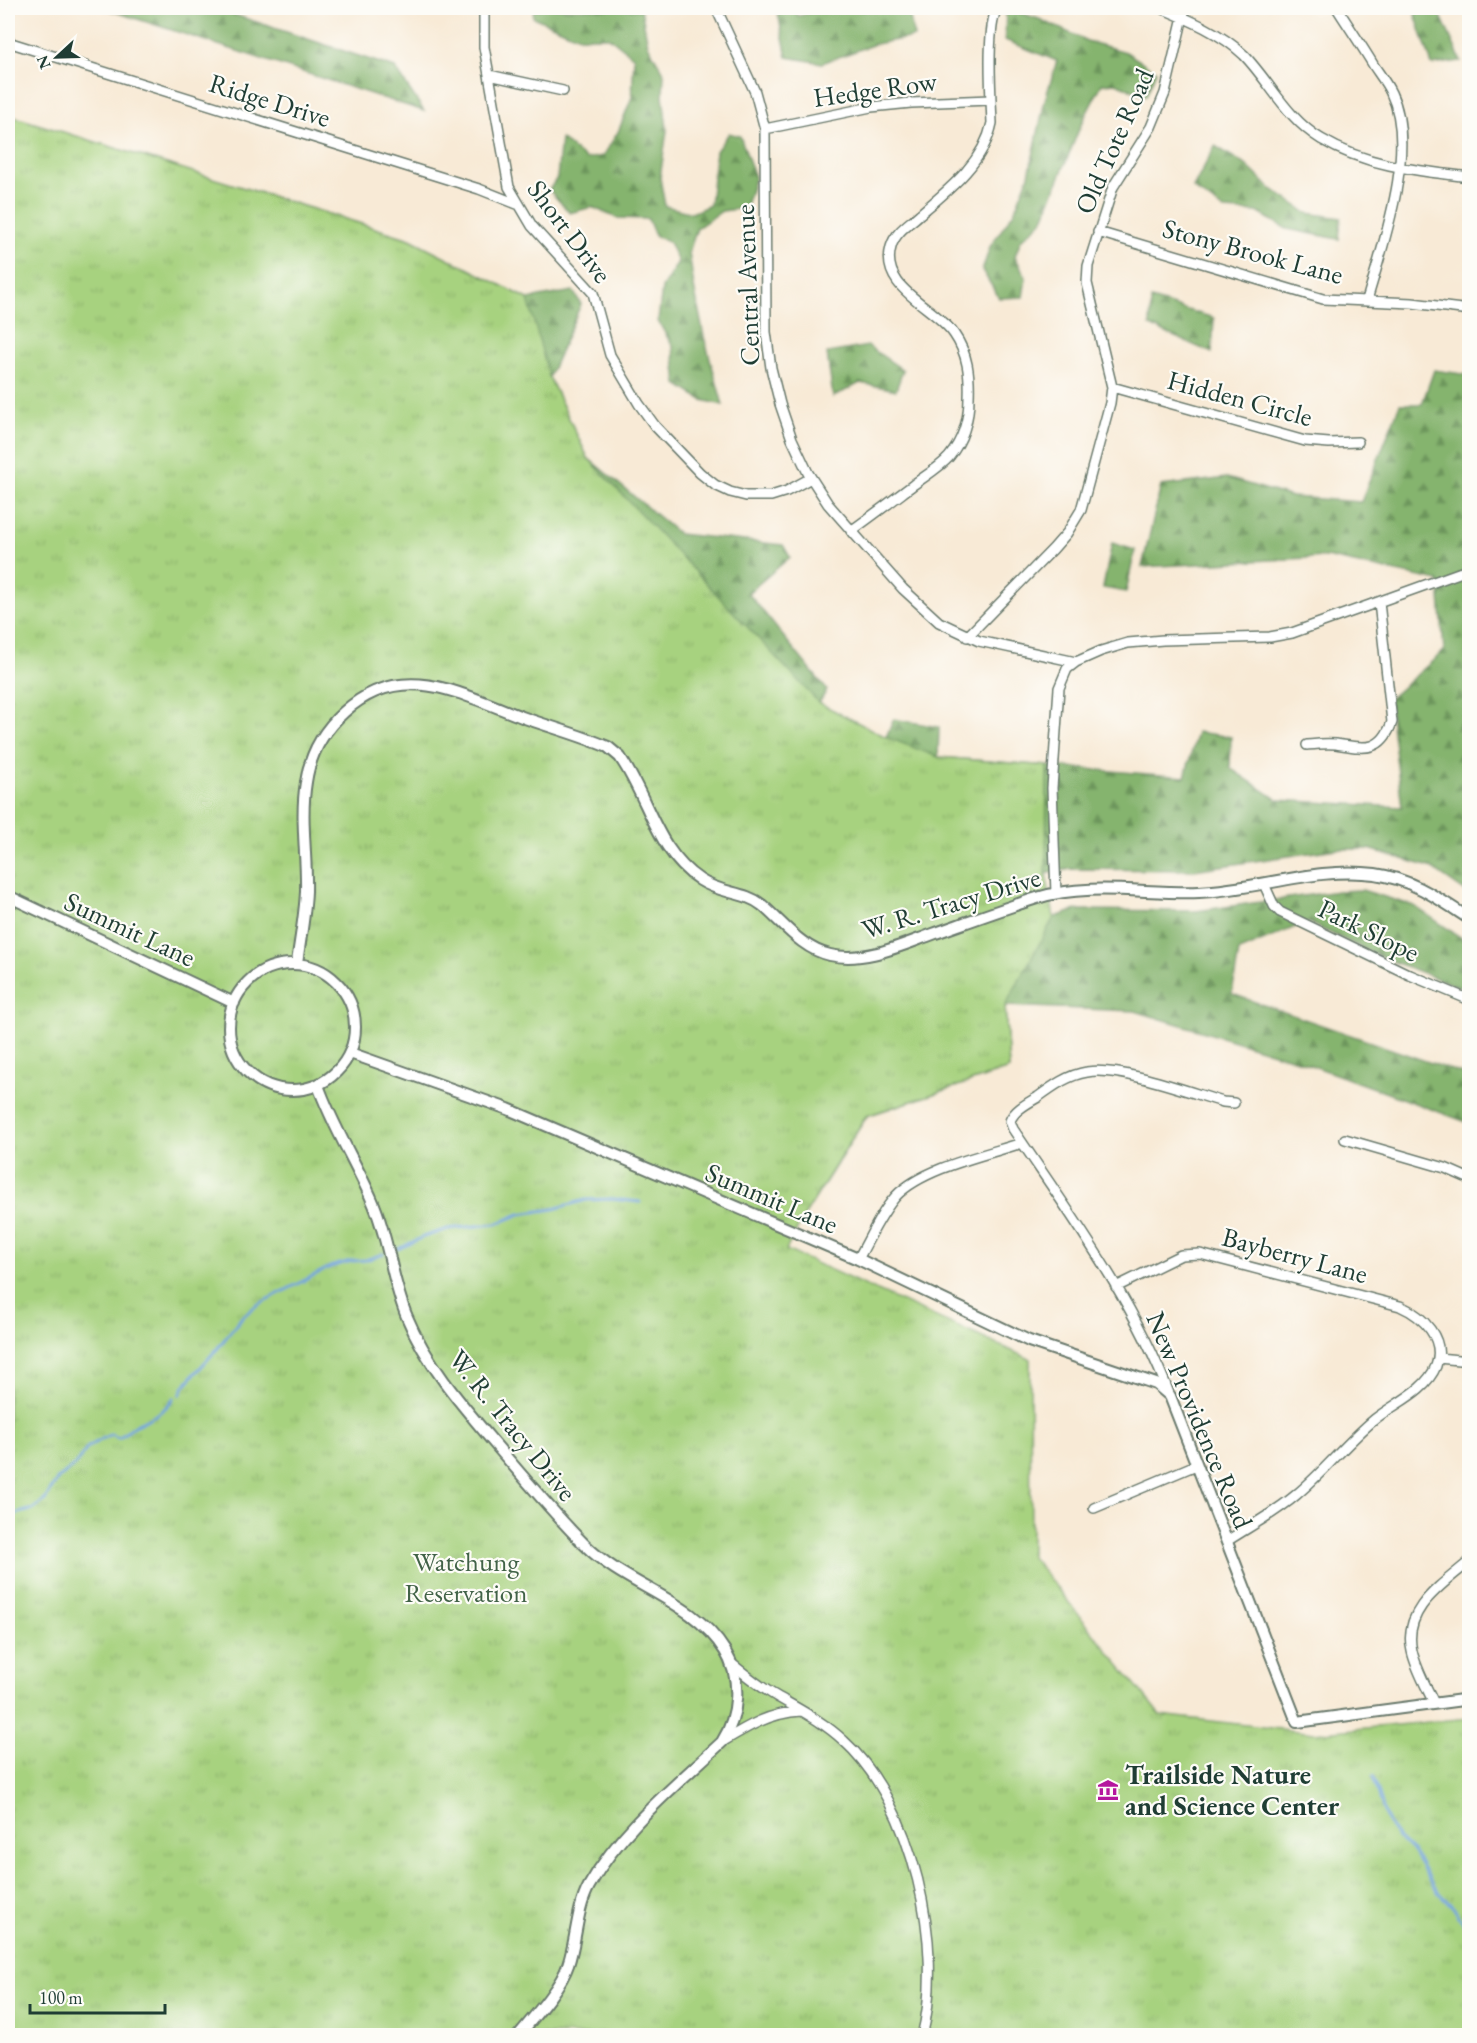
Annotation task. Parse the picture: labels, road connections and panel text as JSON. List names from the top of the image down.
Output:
{
  "streets": {
    "street": [
      "Hedge Row",
      "Ridge Drive",
      "Old Tote Road",
      "Short Drive",
      "Stony Brook Lane",
      "Central Avenue",
      "Hidden Circle",
      "W. R. Tracy Drive",
      "Summit Lane",
      "Park Slope",
      "Bayberry Lane",
      "New Providence Road"
    ]
  },
  "crossings": [
    ["Hedge Row", "Central Avenue"],
    ["Ridge Drive", "Short Drive"],
    ["Old Tote Road", "Stony Brook Lane"],
    ["Old Tote Road", "Central Avenue"],
    ["Old Tote Road", "Hidden Circle"],
    ["Short Drive", "Central Avenue"],
    ["W. R. Tracy Drive", "Summit Lane"],
    ["W. R. Tracy Drive", "Park Slope"],
    ["Summit Lane", "New Providence Road"],
    ["Bayberry Lane", "New Providence Road"]
  ],
  "parks": ["Watchung Reservation"],
  "places": {
    "museum": ["Trailside Nature and Science Center"]
  },
  "scale_bar": "100 m",
  "north": "left"
}
